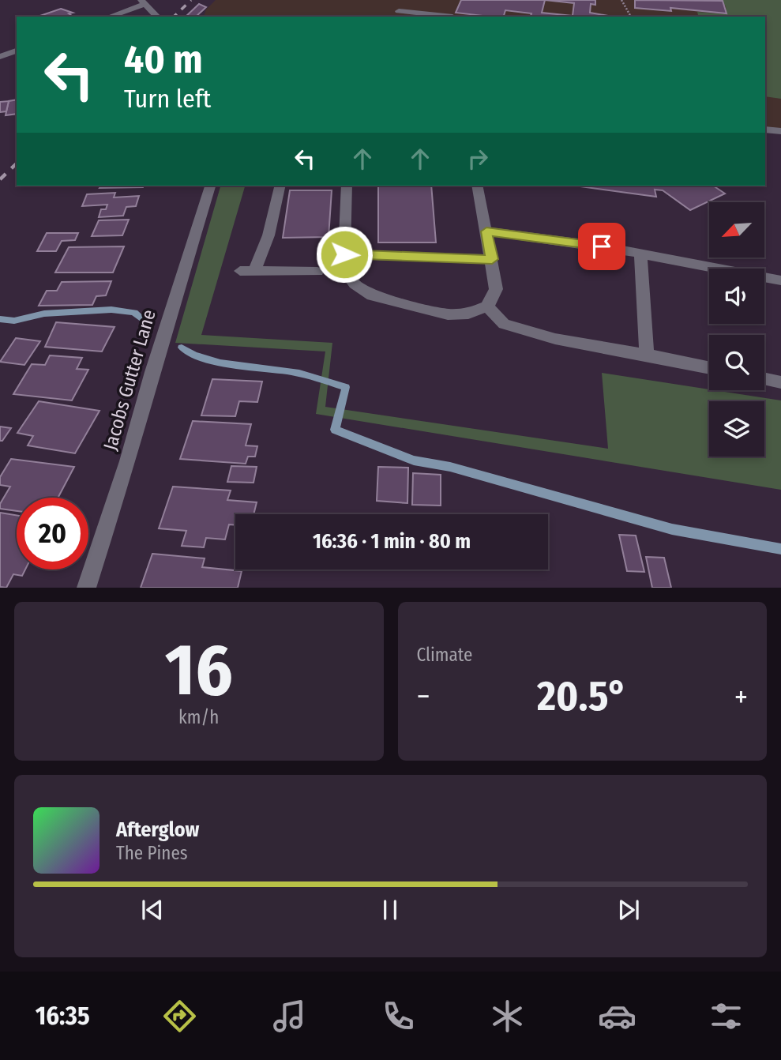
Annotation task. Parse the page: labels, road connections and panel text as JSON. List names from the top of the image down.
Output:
{
  "streets": {
    "street": ["Jacobs Gutter Lane"]
  },
  "north": "bottom left",
  "page": {
    "turn": ["40 m", "Turn left"],
    "limit": "20",
    "trip": "16:36 · 1 min · 80 m",
    "tile": [
      ["16", "km/h"],
      "Climate"
    ],
    "heat": ["−", "20.5°", "+"],
    "song": ["Afterglow", "The Pines"],
    "tabs": "16:35"
  }
}
